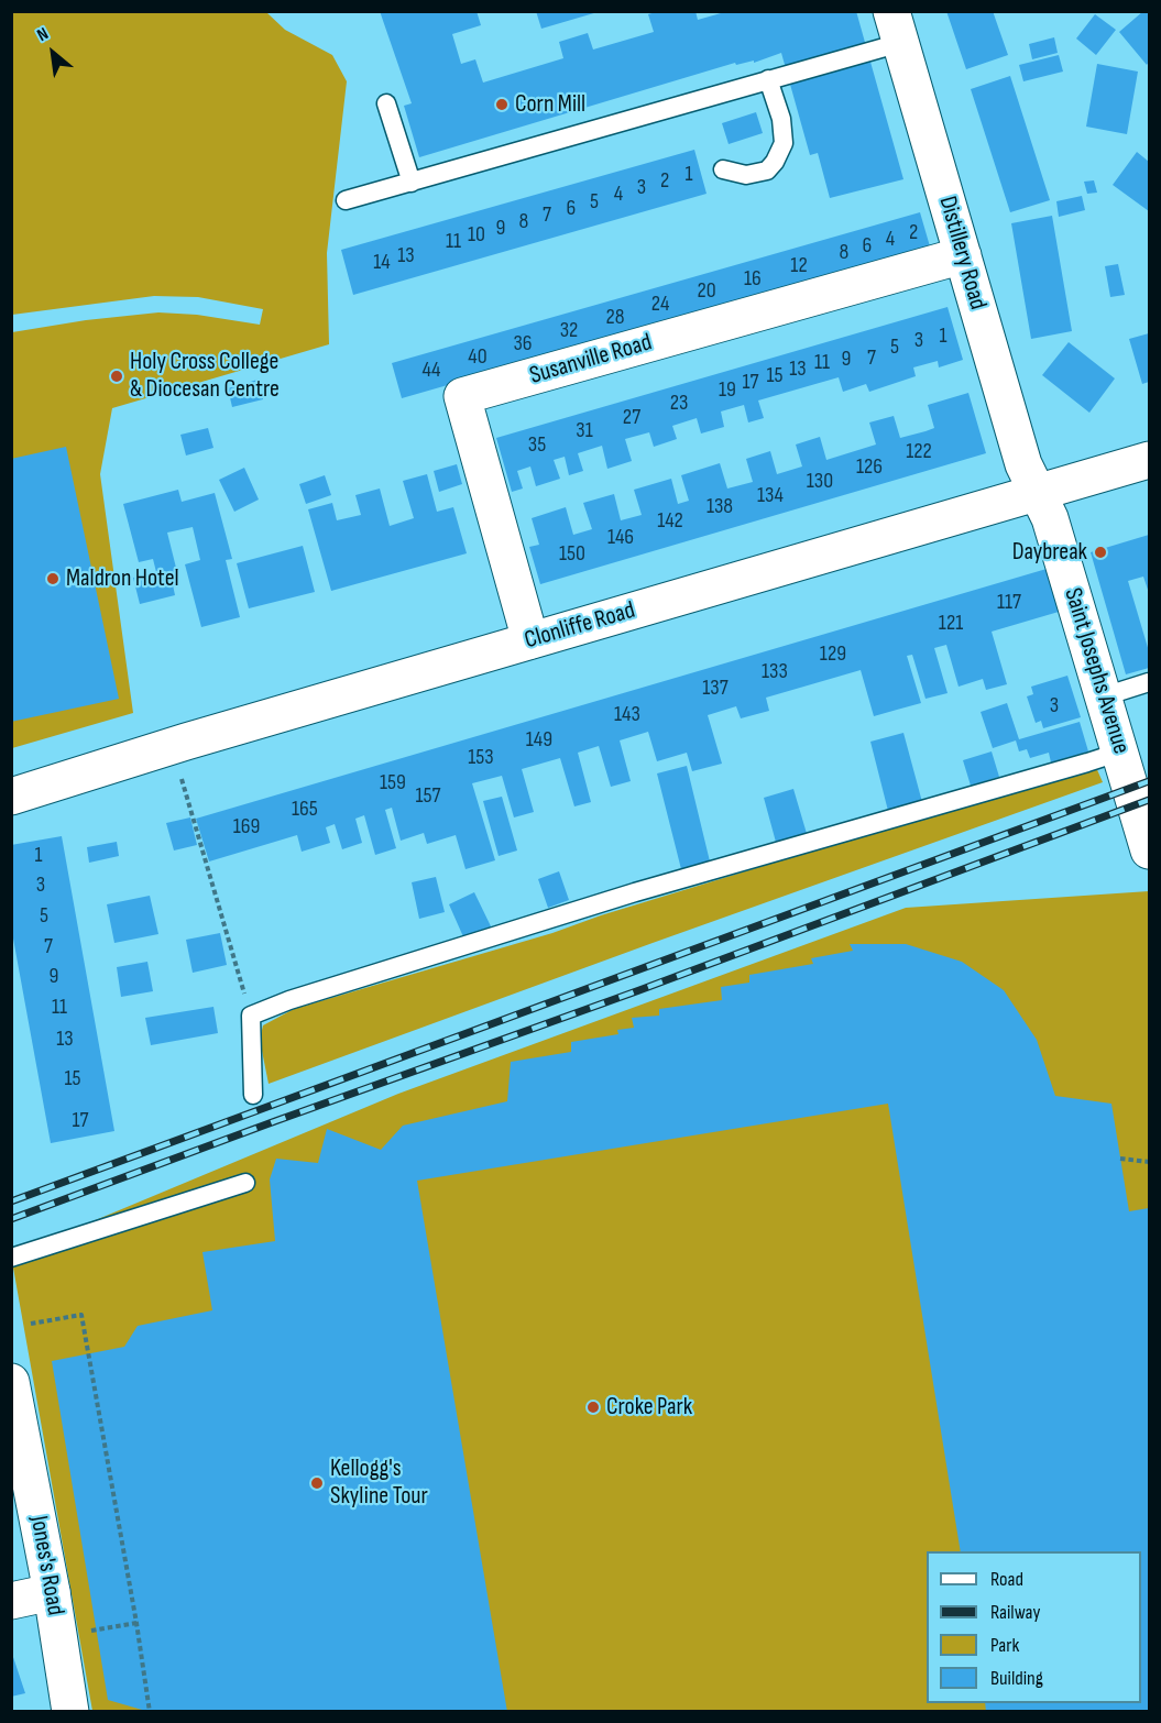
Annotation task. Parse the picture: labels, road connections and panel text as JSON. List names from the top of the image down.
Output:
{
  "streets": {
    "street": [
      "Distillery Road",
      "Susanville Road",
      "Clonliffe Road",
      "Saint Josephs Avenue",
      "Jones's Road"
    ]
  },
  "crossings": [
    ["Distillery Road", "Susanville Road"],
    ["Distillery Road", "Clonliffe Road"],
    ["Distillery Road", "Saint Josephs Avenue"],
    ["Susanville Road", "Clonliffe Road"],
    ["Clonliffe Road", "Saint Josephs Avenue"]
  ],
  "places": [
    "Corn Mill",
    "Holy Cross College & Diocesan Centre",
    "Daybreak",
    "Maldron Hotel",
    "Croke Park",
    "Kellogg's Skyline Tour"
  ],
  "house_numbers": [
    "1",
    "2",
    "3",
    "4",
    "5",
    "6",
    "7",
    "8",
    "9",
    "2",
    "10",
    "4",
    "11",
    "6",
    "8",
    "13",
    "14",
    "12",
    "16",
    "20",
    "24",
    "28",
    "32",
    "1",
    "3",
    "36",
    "5",
    "40",
    "7",
    "9",
    "11",
    "13",
    "44",
    "15",
    "17",
    "19",
    "23",
    "27",
    "31",
    "35",
    "122",
    "126",
    "130",
    "134",
    "138",
    "142",
    "146",
    "150",
    "117",
    "121",
    "129",
    "133",
    "137",
    "3",
    "143",
    "149",
    "153",
    "159",
    "157",
    "165",
    "169",
    "1",
    "3",
    "5",
    "7",
    "9",
    "11",
    "13",
    "15",
    "17"
  ],
  "legend": [
    "Road",
    "Railway",
    "Park",
    "Building"
  ],
  "north": "top left"
}
